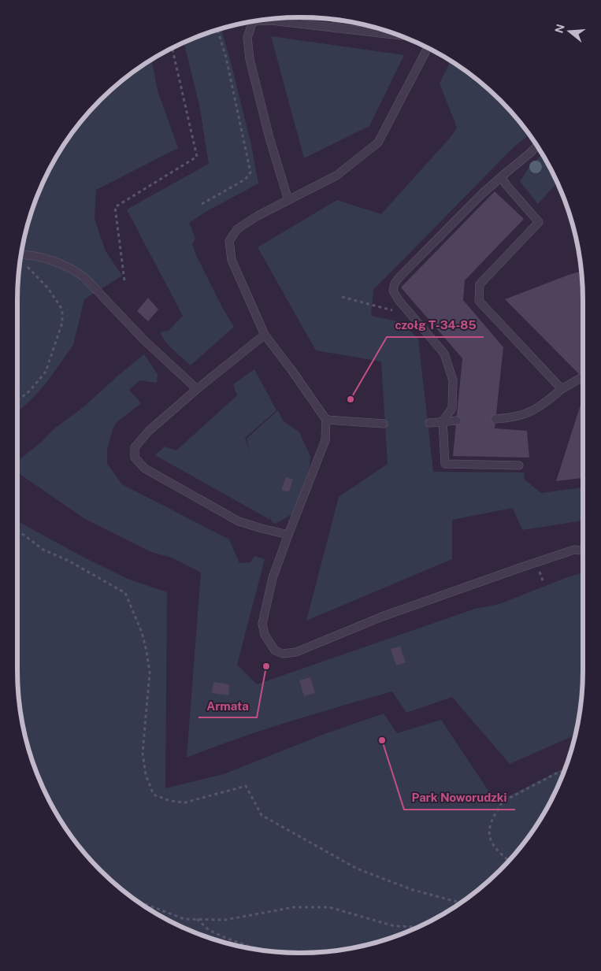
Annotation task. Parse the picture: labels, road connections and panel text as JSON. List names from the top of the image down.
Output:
{
  "places": ["czołg T-34-85", "Armata", "Park Noworudzki"],
  "north": "left"
}
